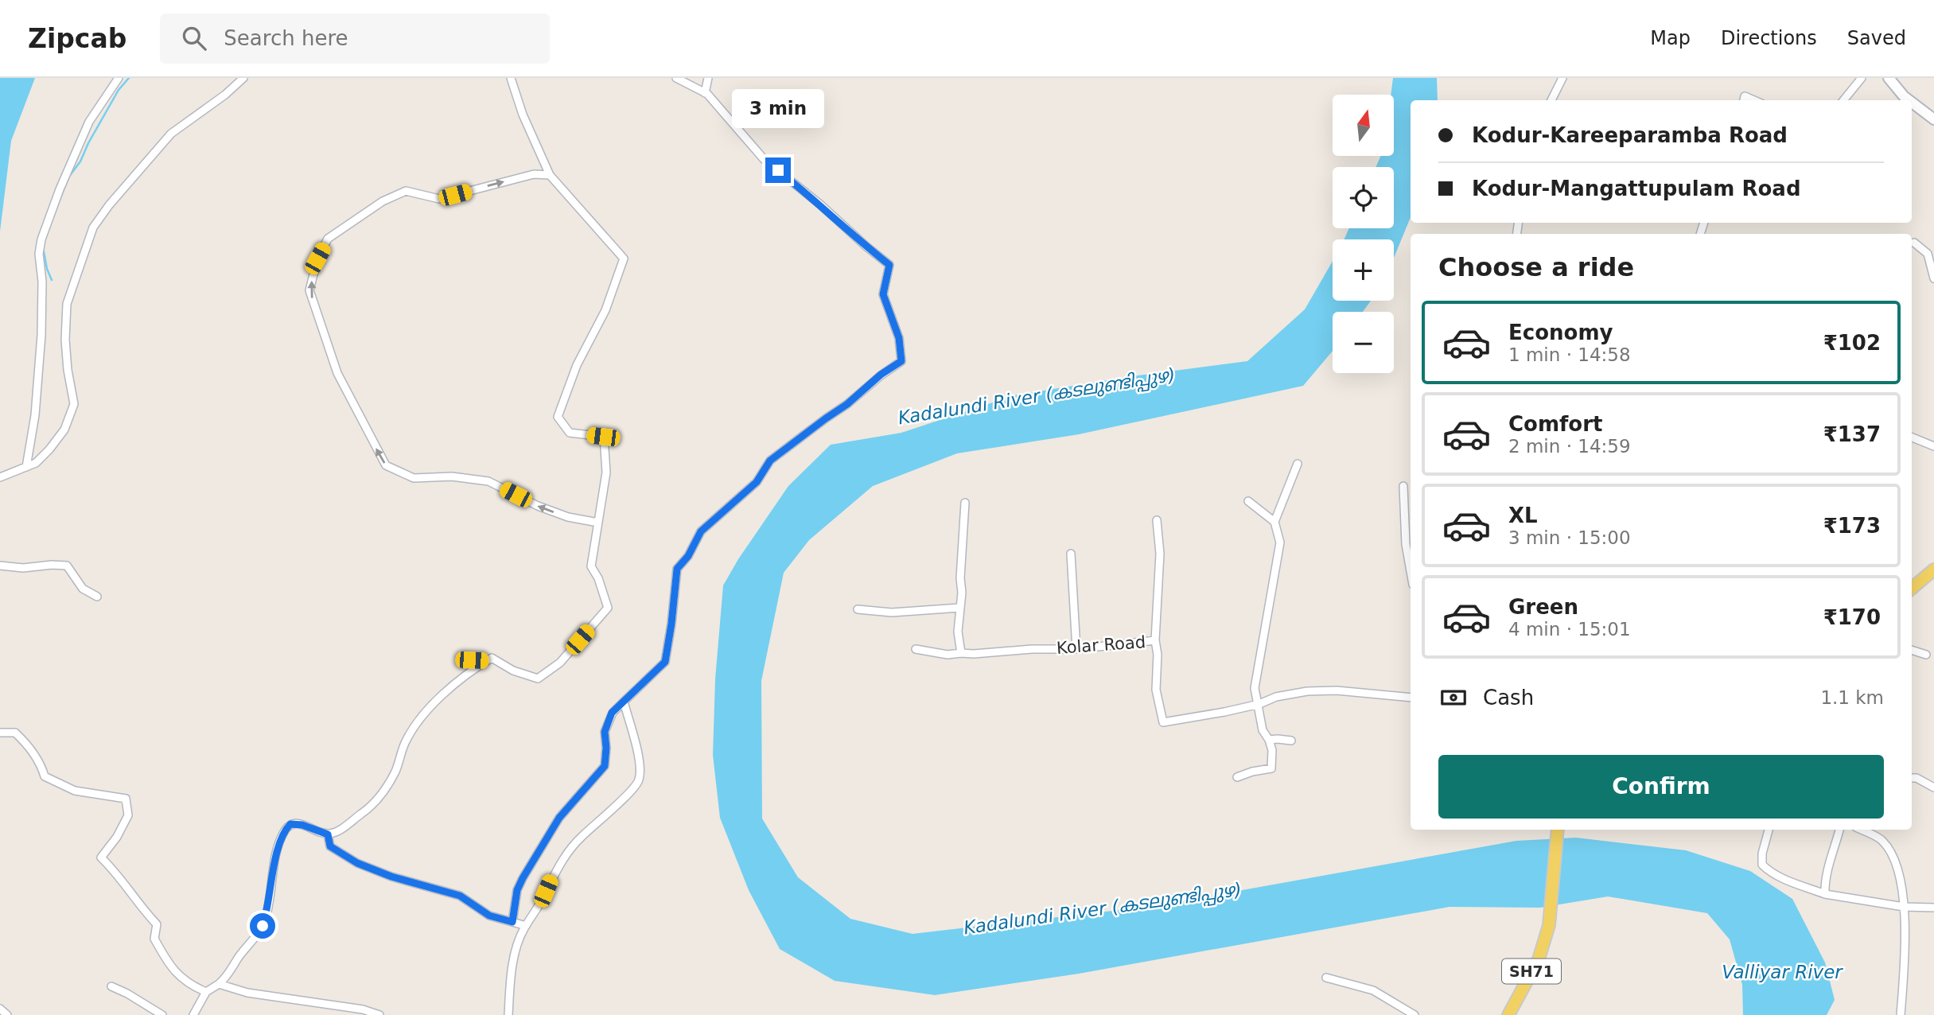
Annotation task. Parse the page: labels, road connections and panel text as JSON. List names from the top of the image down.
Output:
{
  "streets": {
    "main road": ["SH71"],
    "street": ["Kolar Road"]
  },
  "water": ["Kadalundi River (കടലുണ്ടിപ്പുഴ)", "Valliyar River"],
  "north": "top",
  "page": {
    "header": "Zipcab",
    "search": "Search here",
    "nav": ["Map", "Directions", "Saved"],
    "bubble": "3 min",
    "map_buttons": ["+", "−"],
    "banner": ["Kodur-Kareeparamba Road", "Kodur-Mangattupulam Road"],
    "heading": "Choose a ride",
    "list": [
      {
        "name": "Economy",
        "note": "1 min · 14:58",
        "value": "₹102"
      },
      {
        "name": "Comfort",
        "note": "2 min · 14:59",
        "value": "₹137"
      },
      {
        "name": "XL",
        "note": "3 min · 15:00",
        "value": "₹173"
      },
      {
        "name": "Green",
        "note": "4 min · 15:01",
        "value": "₹170"
      }
    ],
    "pay": ["Cash", "1.1 km"],
    "buttons": "Confirm"
  }
}
